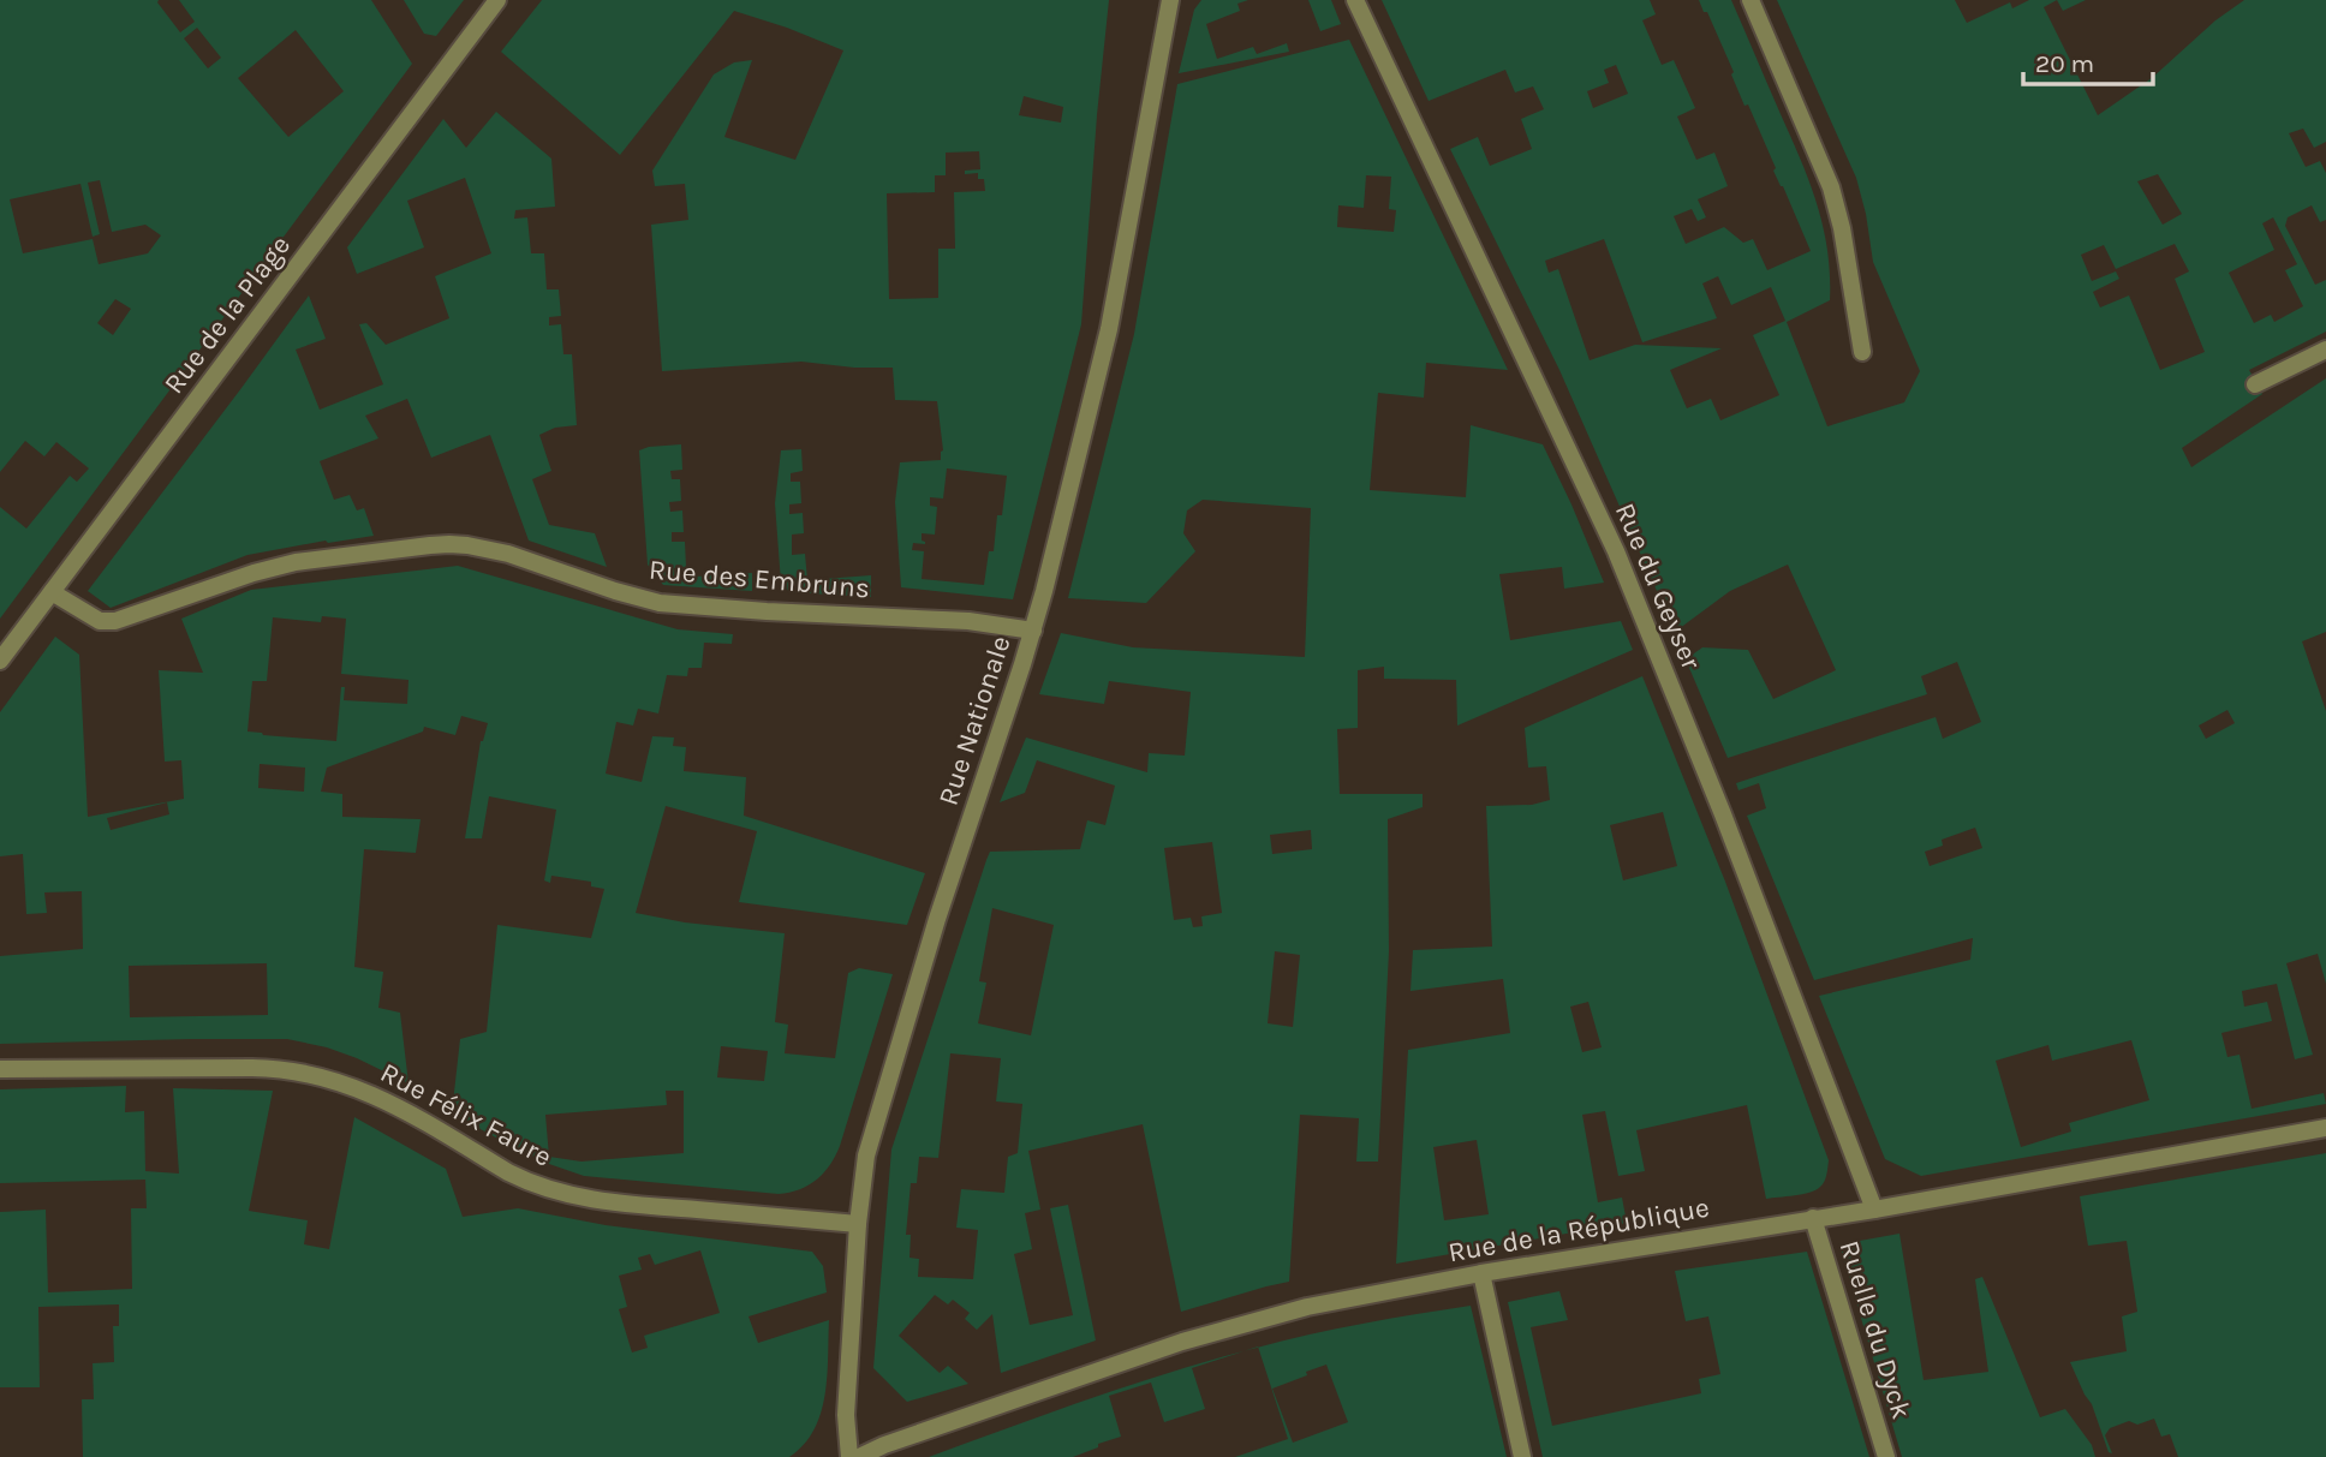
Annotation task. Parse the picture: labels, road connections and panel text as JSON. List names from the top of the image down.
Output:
{
  "streets": {
    "street": [
      "Rue de la Plage",
      "Rue des Embruns",
      "Rue du Geyser",
      "Rue Nationale",
      "Rue Félix Faure",
      "Rue de la République",
      "Ruelle du Dyck"
    ]
  },
  "crossings": [
    ["Rue de la Plage", "Rue des Embruns"],
    ["Rue des Embruns", "Rue Nationale"],
    ["Rue du Geyser", "Rue de la République"],
    ["Rue Nationale", "Rue Félix Faure"],
    ["Rue de la République", "Ruelle du Dyck"]
  ],
  "scale_bar": "20 m"
}
